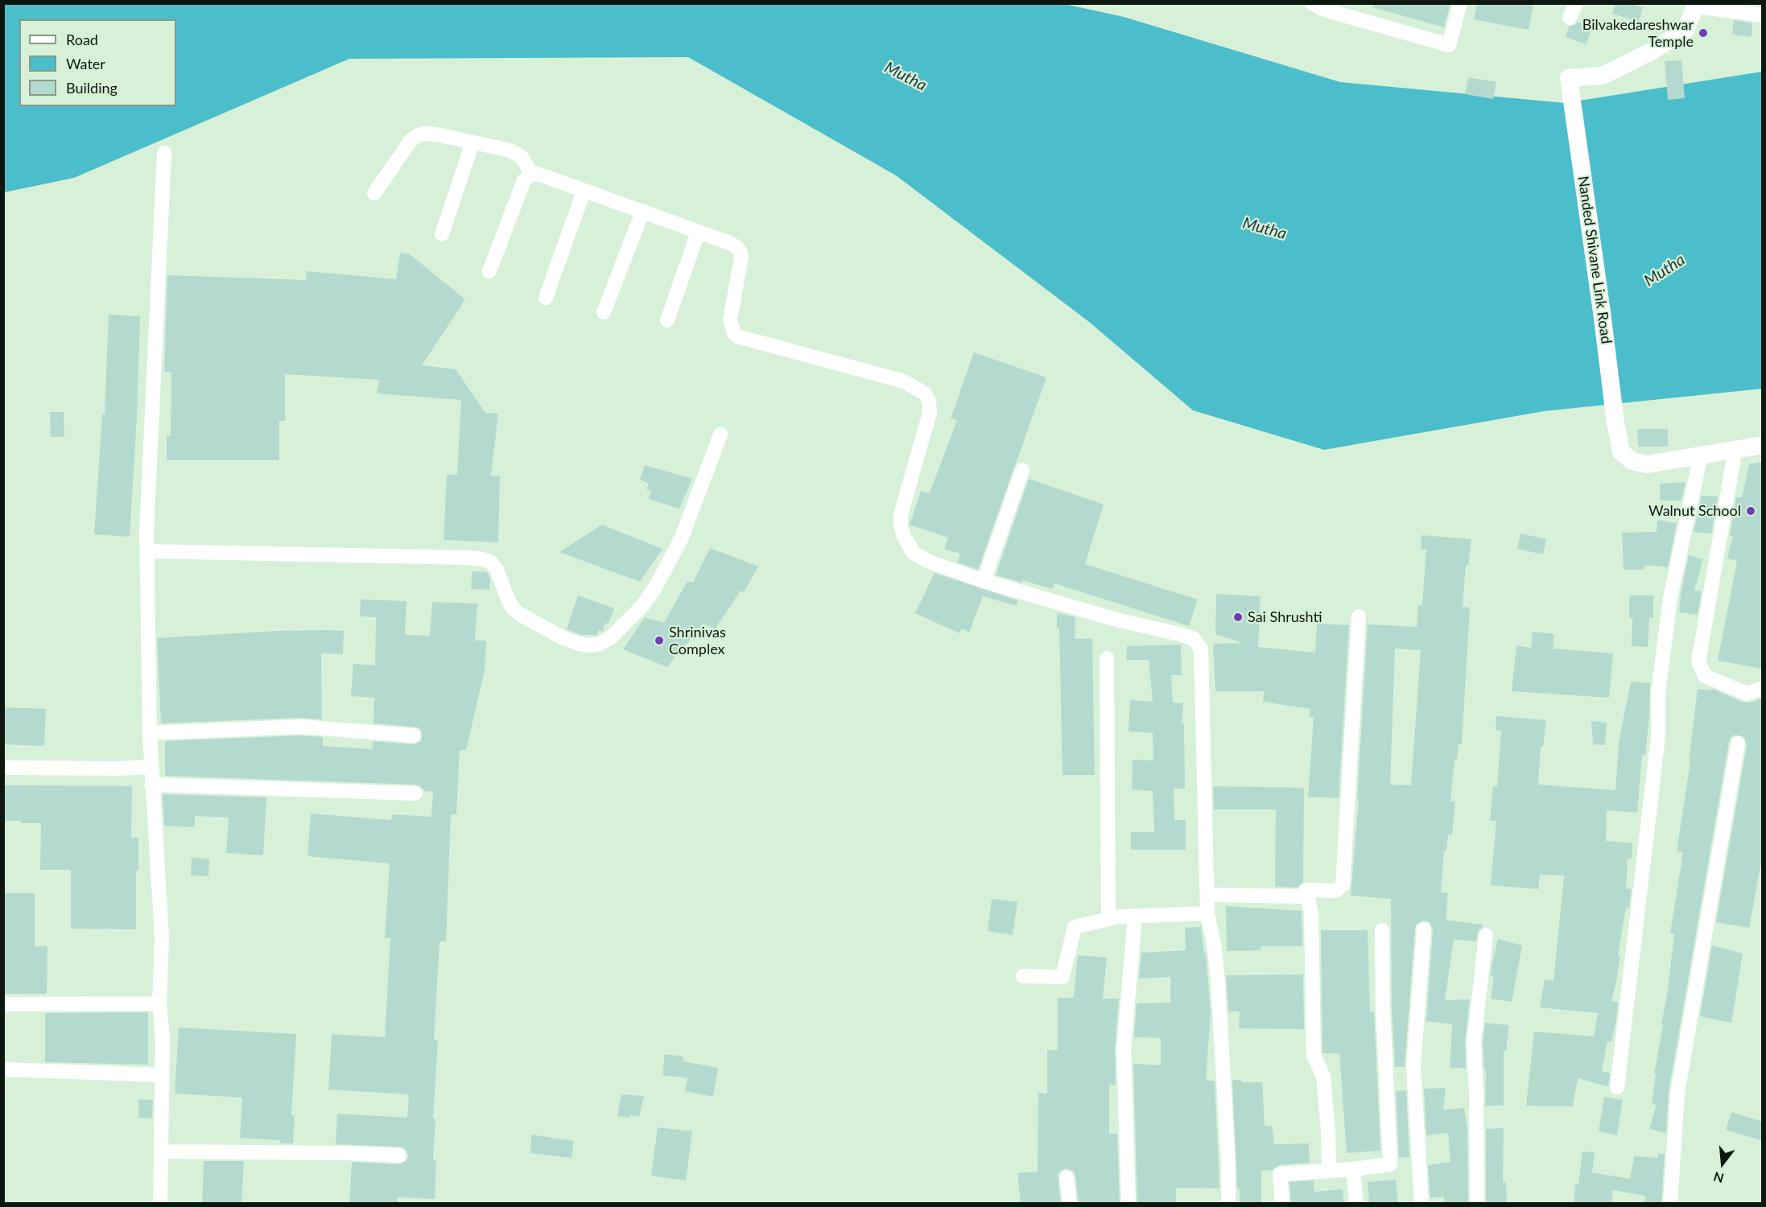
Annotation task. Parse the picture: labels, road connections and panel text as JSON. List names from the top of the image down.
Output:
{
  "streets": {
    "street": ["Nanded Shivane Link Road"]
  },
  "water": ["Mutha"],
  "places": [
    "Bilvakedareshwar Temple",
    "Walnut School",
    "Sai Shrushti",
    "Shrinivas Complex"
  ],
  "legend": ["Road", "Water", "Building"],
  "north": "bottom"
}
